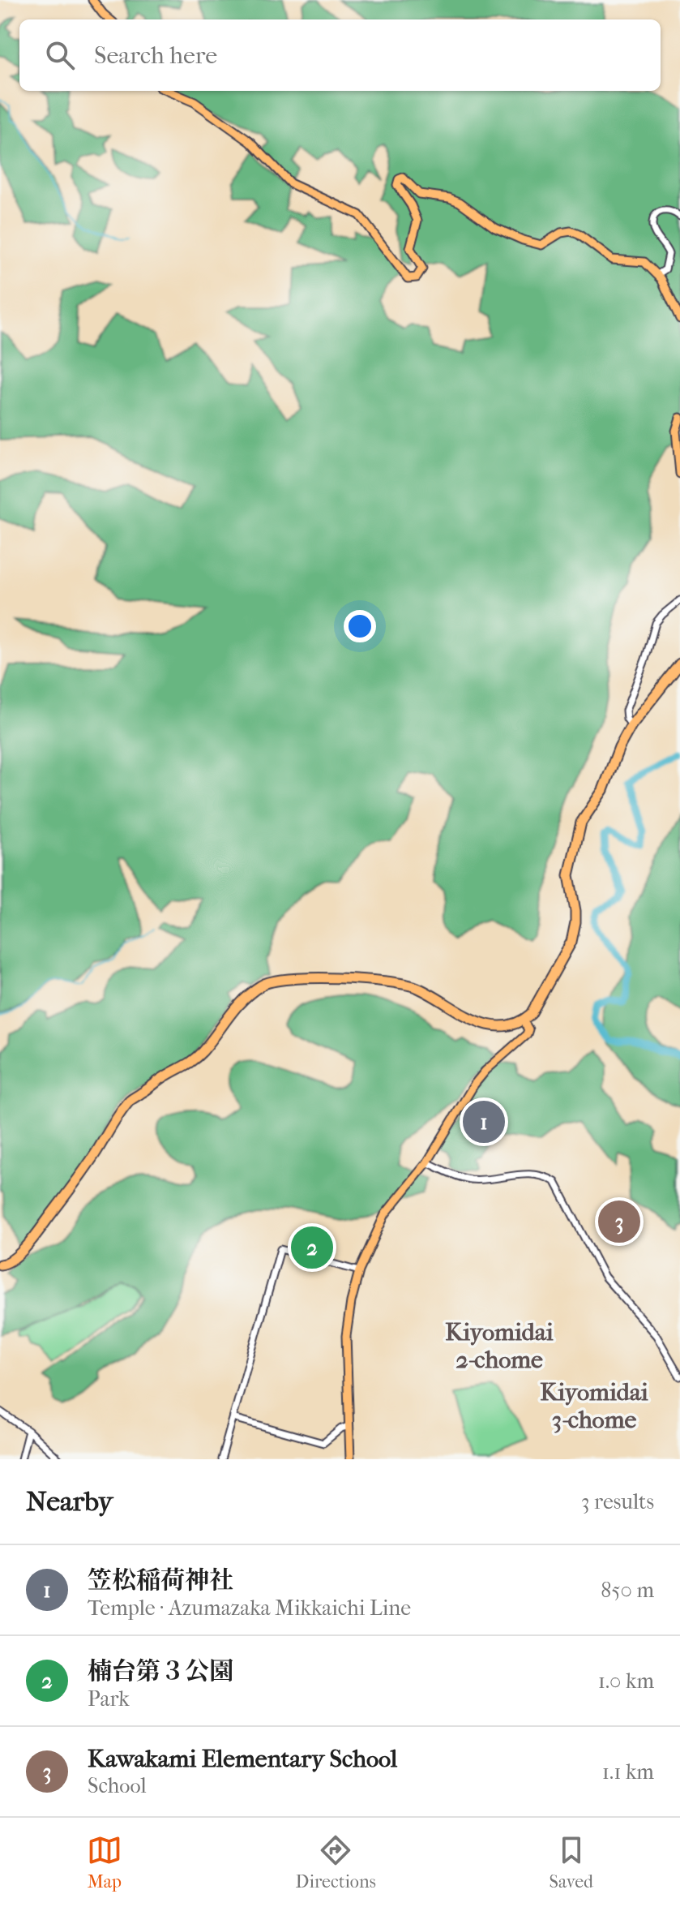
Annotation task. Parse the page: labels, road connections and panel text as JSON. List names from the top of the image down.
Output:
{
  "districts": ["Kiyomidai 2-chome", "Kiyomidai 3-chome"],
  "page": {
    "search": "Search here",
    "pins": ["1", "3", "2"],
    "heading": ["Nearby", "3 results"],
    "list": [
      {
        "mark": "1",
        "name": "笠松稲荷神社",
        "note": "Temple · Azumazaka Mikkaichi Line",
        "value": "850 m"
      },
      {
        "mark": "2",
        "name": "楠台第３公園",
        "note": "Park",
        "value": "1.0 km"
      },
      {
        "mark": "3",
        "name": "Kawakami Elementary School",
        "note": "School",
        "value": "1.1 km"
      }
    ],
    "nav": ["Map", "Directions", "Saved"]
  }
}
